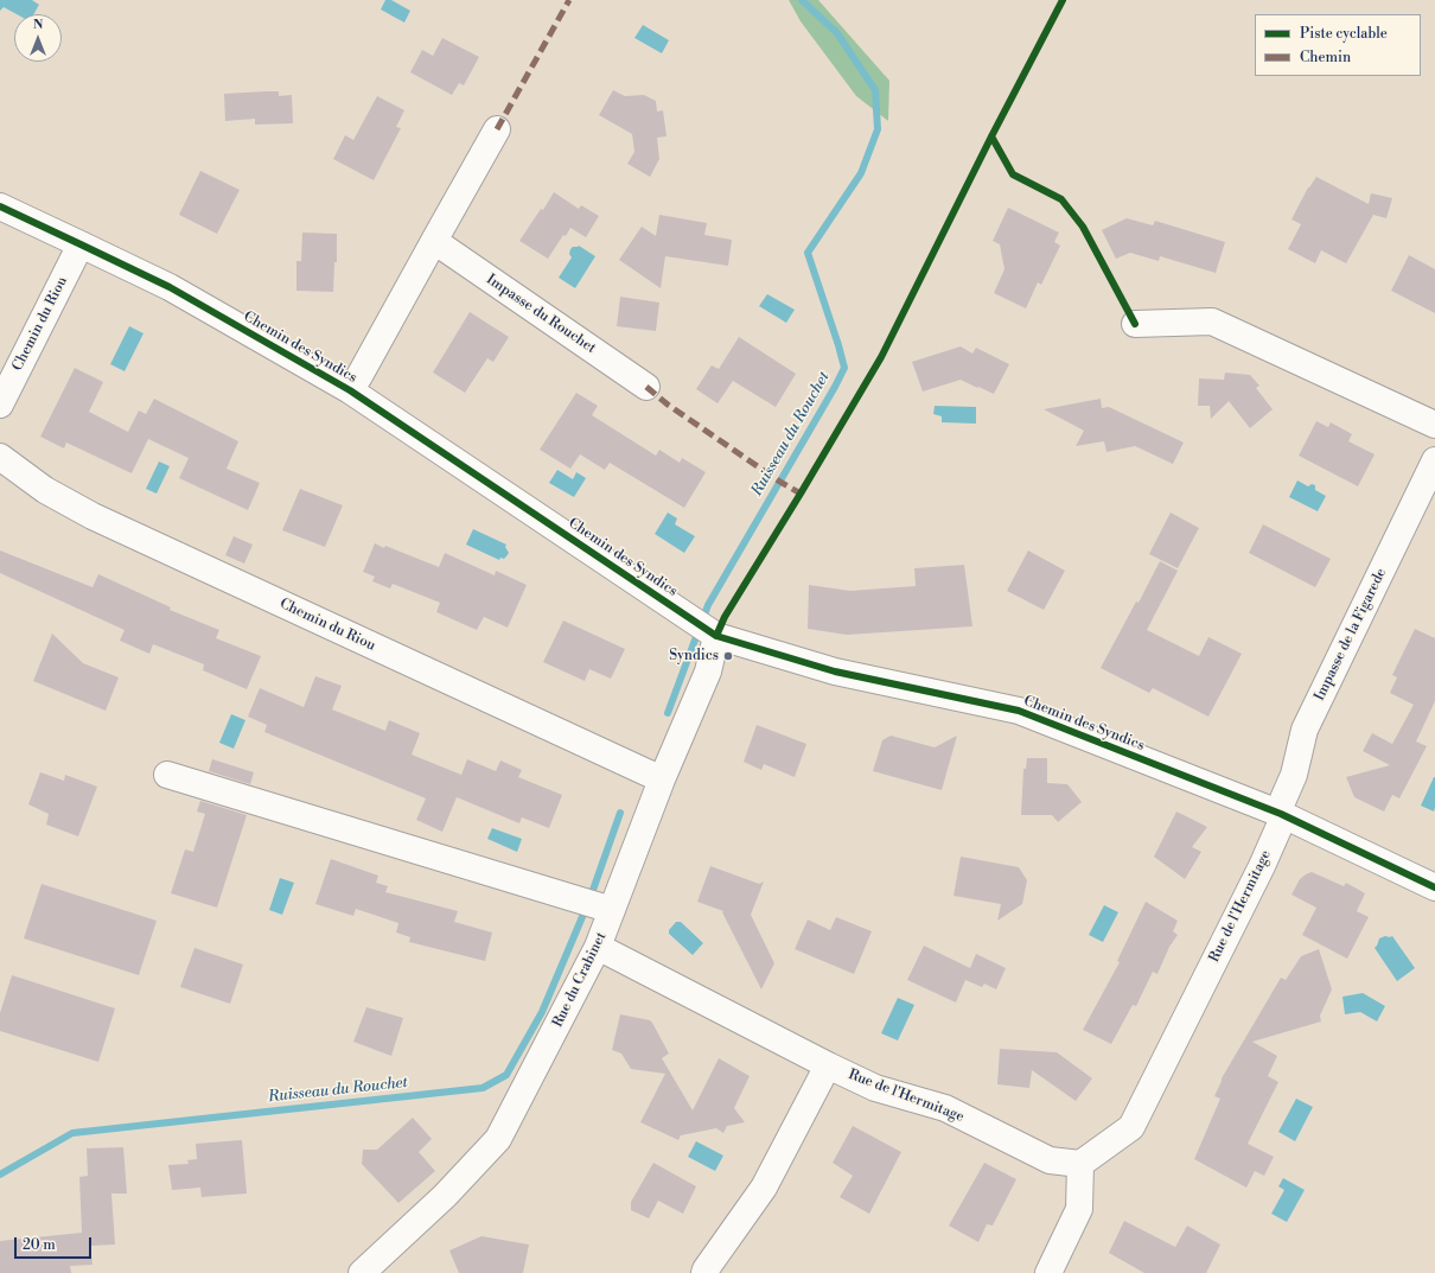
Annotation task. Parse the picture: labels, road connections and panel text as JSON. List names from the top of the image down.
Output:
{
  "streets": {
    "street": [
      "Impasse du Rouchet",
      "Chemin du Riou",
      "Chemin des Syndics",
      "Impasse de la Figarede",
      "Rue de l'Hermitage",
      "Rue du Crabinet"
    ]
  },
  "crossings": [
    ["Chemin du Riou", "Chemin des Syndics"],
    ["Chemin du Riou", "Rue du Crabinet"],
    ["Chemin des Syndics", "Impasse de la Figarede"],
    ["Chemin des Syndics", "Rue de l'Hermitage"],
    ["Chemin des Syndics", "Rue du Crabinet"],
    ["Impasse de la Figarede", "Rue de l'Hermitage"],
    ["Rue de l'Hermitage", "Rue du Crabinet"]
  ],
  "water": ["Ruisseau du Rouchet"],
  "places": ["Syndics"],
  "legend": ["Piste cyclable", "Chemin"],
  "scale_bar": "20 m",
  "north": "top"
}
